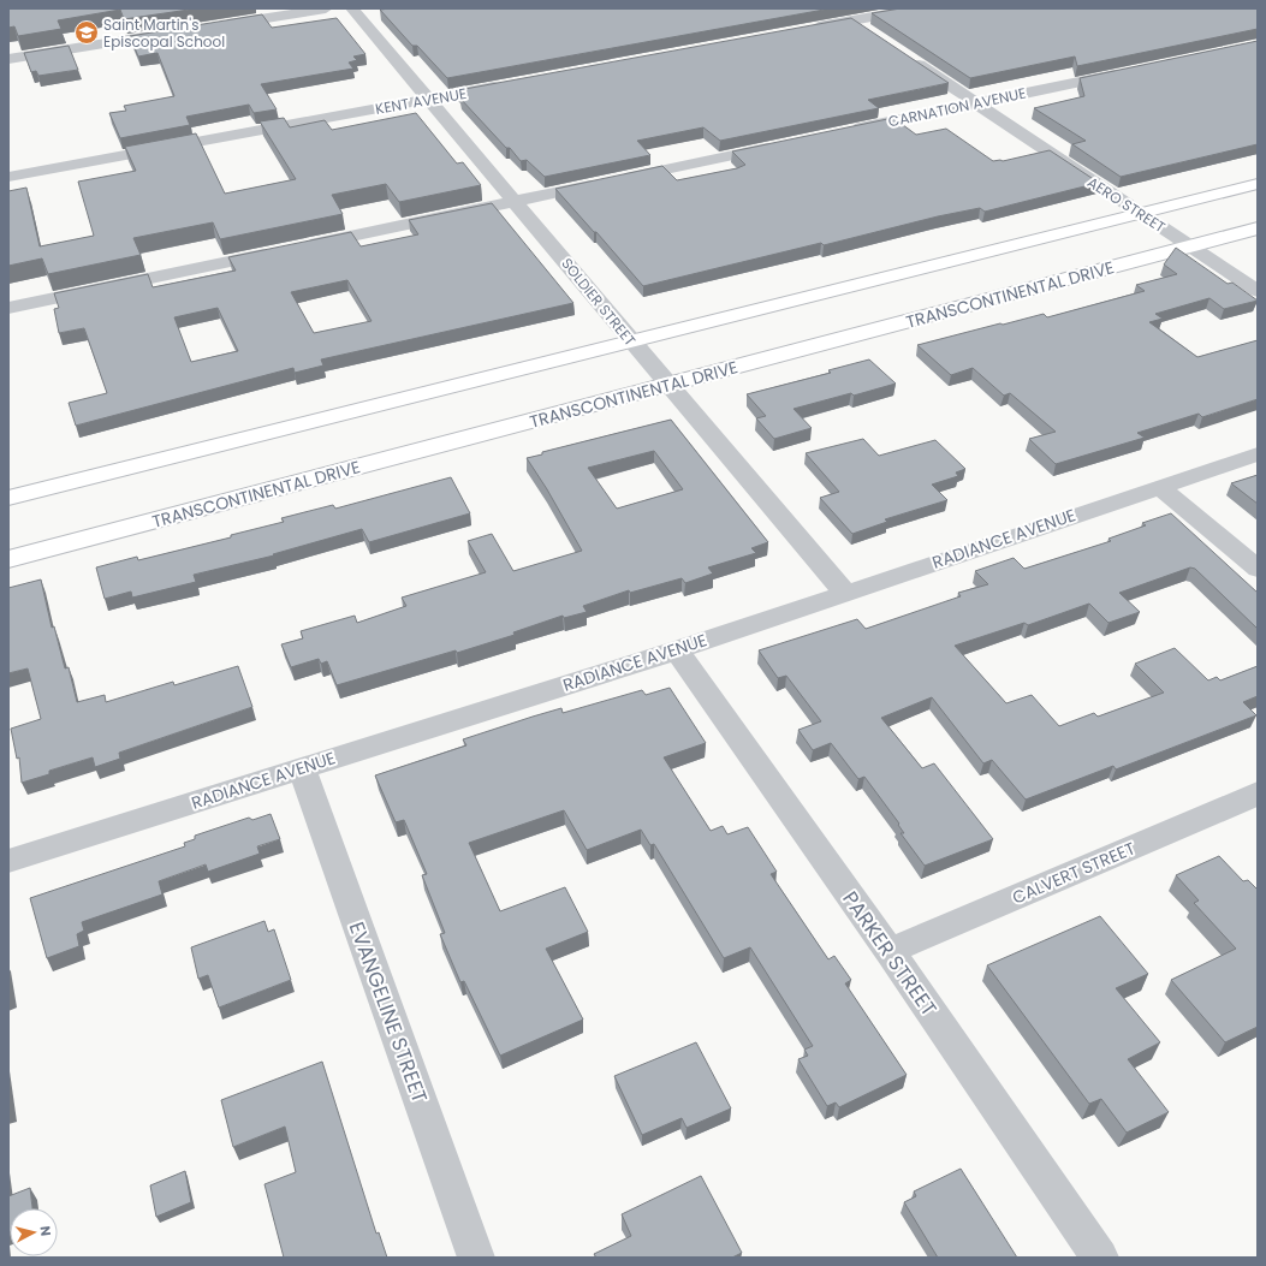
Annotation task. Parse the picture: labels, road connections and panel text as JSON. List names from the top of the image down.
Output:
{
  "streets": {
    "street": [
      "KENT AVENUE",
      "CARNATION AVENUE",
      "AERO STREET",
      "TRANSCONTINENTAL DRIVE",
      "SOLDIER STREET",
      "RADIANCE AVENUE",
      "CALVERT STREET",
      "PARKER STREET",
      "EVANGELINE STREET"
    ]
  },
  "crossings": [
    ["KENT AVENUE", "SOLDIER STREET"],
    ["CARNATION AVENUE", "AERO STREET"],
    ["AERO STREET", "TRANSCONTINENTAL DRIVE"],
    ["TRANSCONTINENTAL DRIVE", "SOLDIER STREET"],
    ["SOLDIER STREET", "RADIANCE AVENUE"],
    ["RADIANCE AVENUE", "PARKER STREET"],
    ["RADIANCE AVENUE", "EVANGELINE STREET"],
    ["CALVERT STREET", "PARKER STREET"]
  ],
  "places": {
    "school or university": ["Saint Martin's Episcopal School"]
  },
  "north": "right"
}
